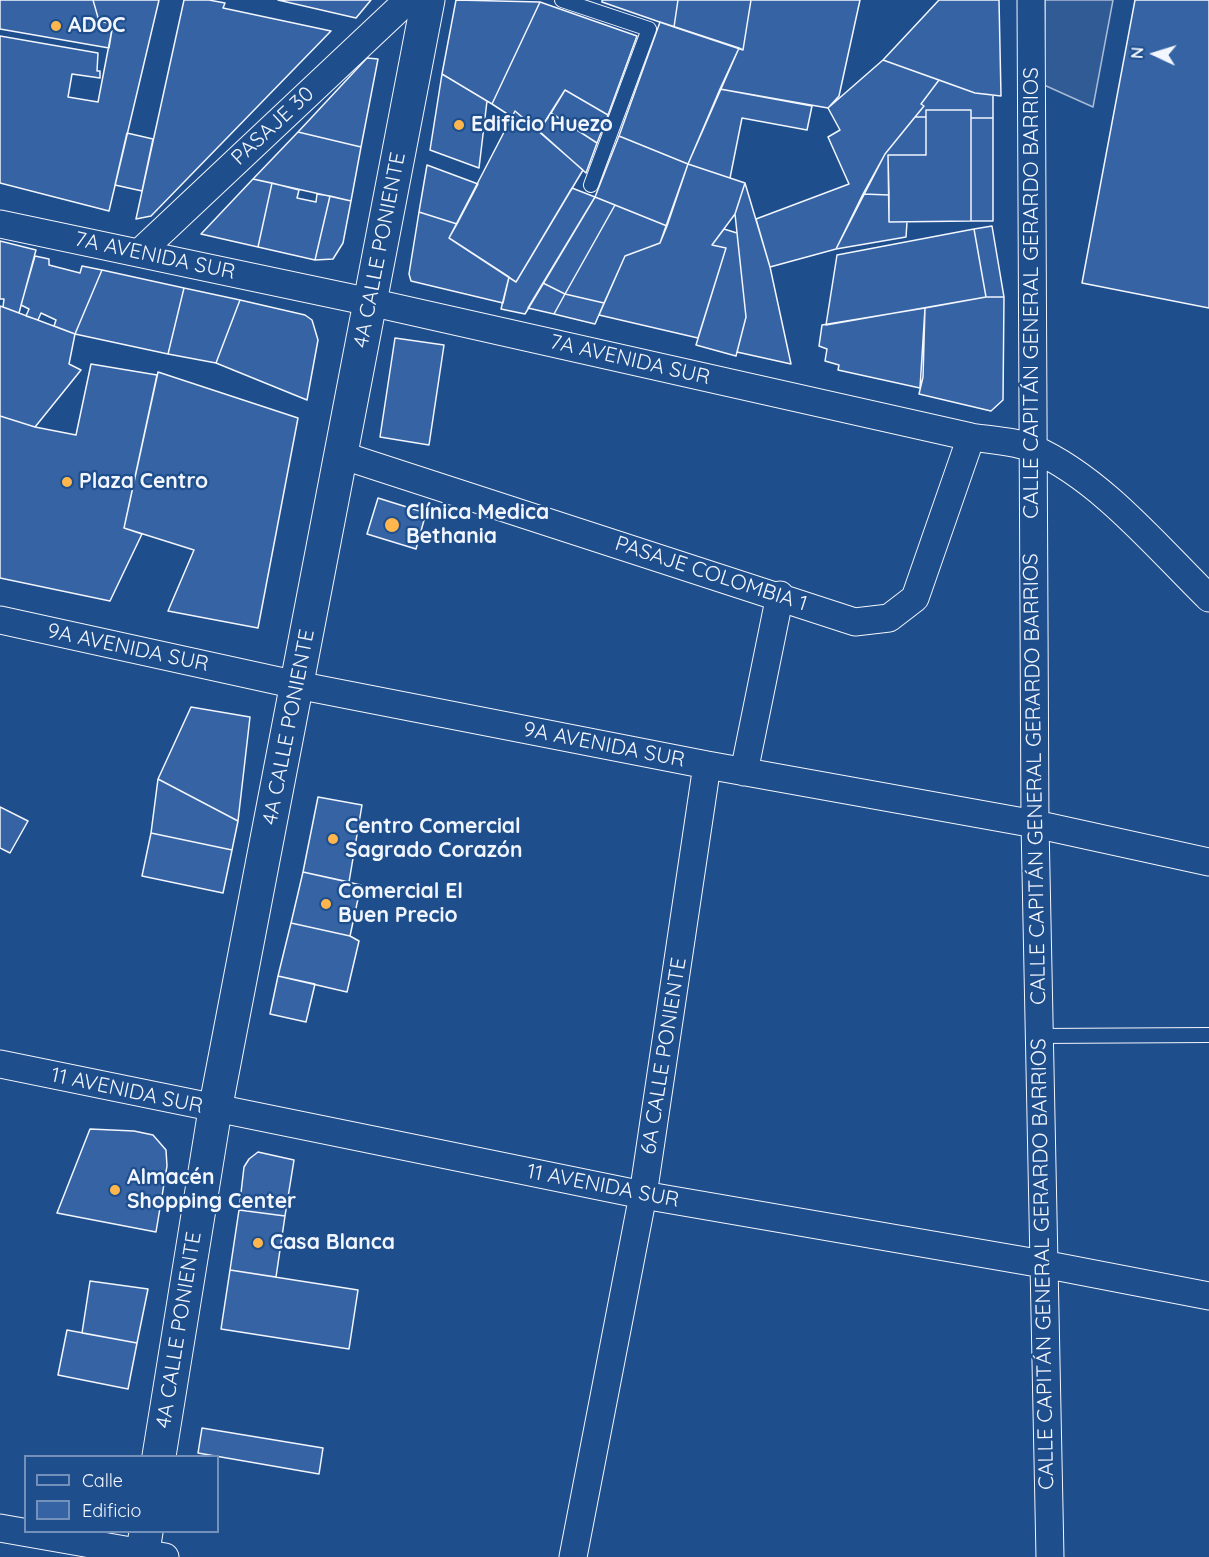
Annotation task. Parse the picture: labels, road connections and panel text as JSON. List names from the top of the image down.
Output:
{
  "streets": {
    "street": [
      "PASAJE 30",
      "4A CALLE PONIENTE",
      "7A AVENIDA SUR",
      "CALLE CAPITÁN GENERAL GERARDO BARRIOS",
      "PASAJE COLOMBIA 1",
      "9A AVENIDA SUR",
      "6A CALLE PONIENTE",
      "11 AVENIDA SUR"
    ]
  },
  "crossings": [
    ["PASAJE 30", "7A AVENIDA SUR"],
    ["4A CALLE PONIENTE", "7A AVENIDA SUR"],
    ["4A CALLE PONIENTE", "PASAJE COLOMBIA 1"],
    ["4A CALLE PONIENTE", "9A AVENIDA SUR"],
    ["4A CALLE PONIENTE", "11 AVENIDA SUR"],
    ["7A AVENIDA SUR", "CALLE CAPITÁN GENERAL GERARDO BARRIOS"],
    ["7A AVENIDA SUR", "PASAJE COLOMBIA 1"],
    ["CALLE CAPITÁN GENERAL GERARDO BARRIOS", "9A AVENIDA SUR"],
    ["CALLE CAPITÁN GENERAL GERARDO BARRIOS", "11 AVENIDA SUR"],
    ["9A AVENIDA SUR", "6A CALLE PONIENTE"],
    ["6A CALLE PONIENTE", "11 AVENIDA SUR"]
  ],
  "places": [
    "ADOC",
    "Edificio Huezo",
    "Plaza Centro",
    "Clínica Medica Bethania",
    "Centro Comercial Sagrado Corazón",
    "Comercial El Buen Precio",
    "Almacén Shopping Center",
    "Casa Blanca"
  ],
  "legend": ["Calle", "Edificio"],
  "north": "left"
}
